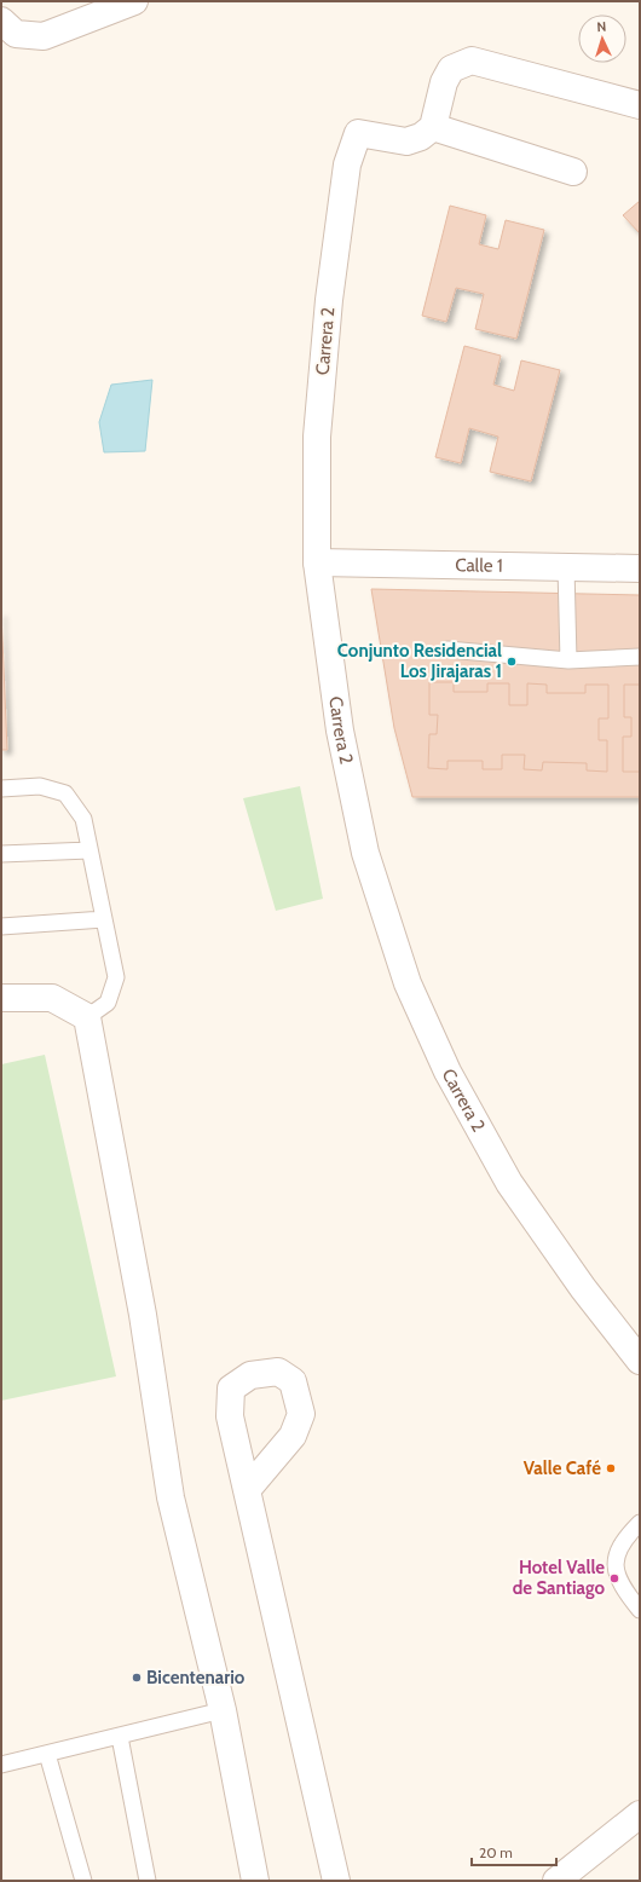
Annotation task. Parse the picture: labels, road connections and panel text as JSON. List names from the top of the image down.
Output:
{
  "streets": {
    "street": ["Carrera 2", "Calle 1"]
  },
  "crossings": [
    ["Carrera 2", "Calle 1"]
  ],
  "places": [
    "Conjunto Residencial Los Jirajaras 1",
    "Valle Café",
    "Hotel Valle de Santiago",
    "Bicentenario"
  ],
  "scale_bar": "20 m",
  "north": "top"
}
